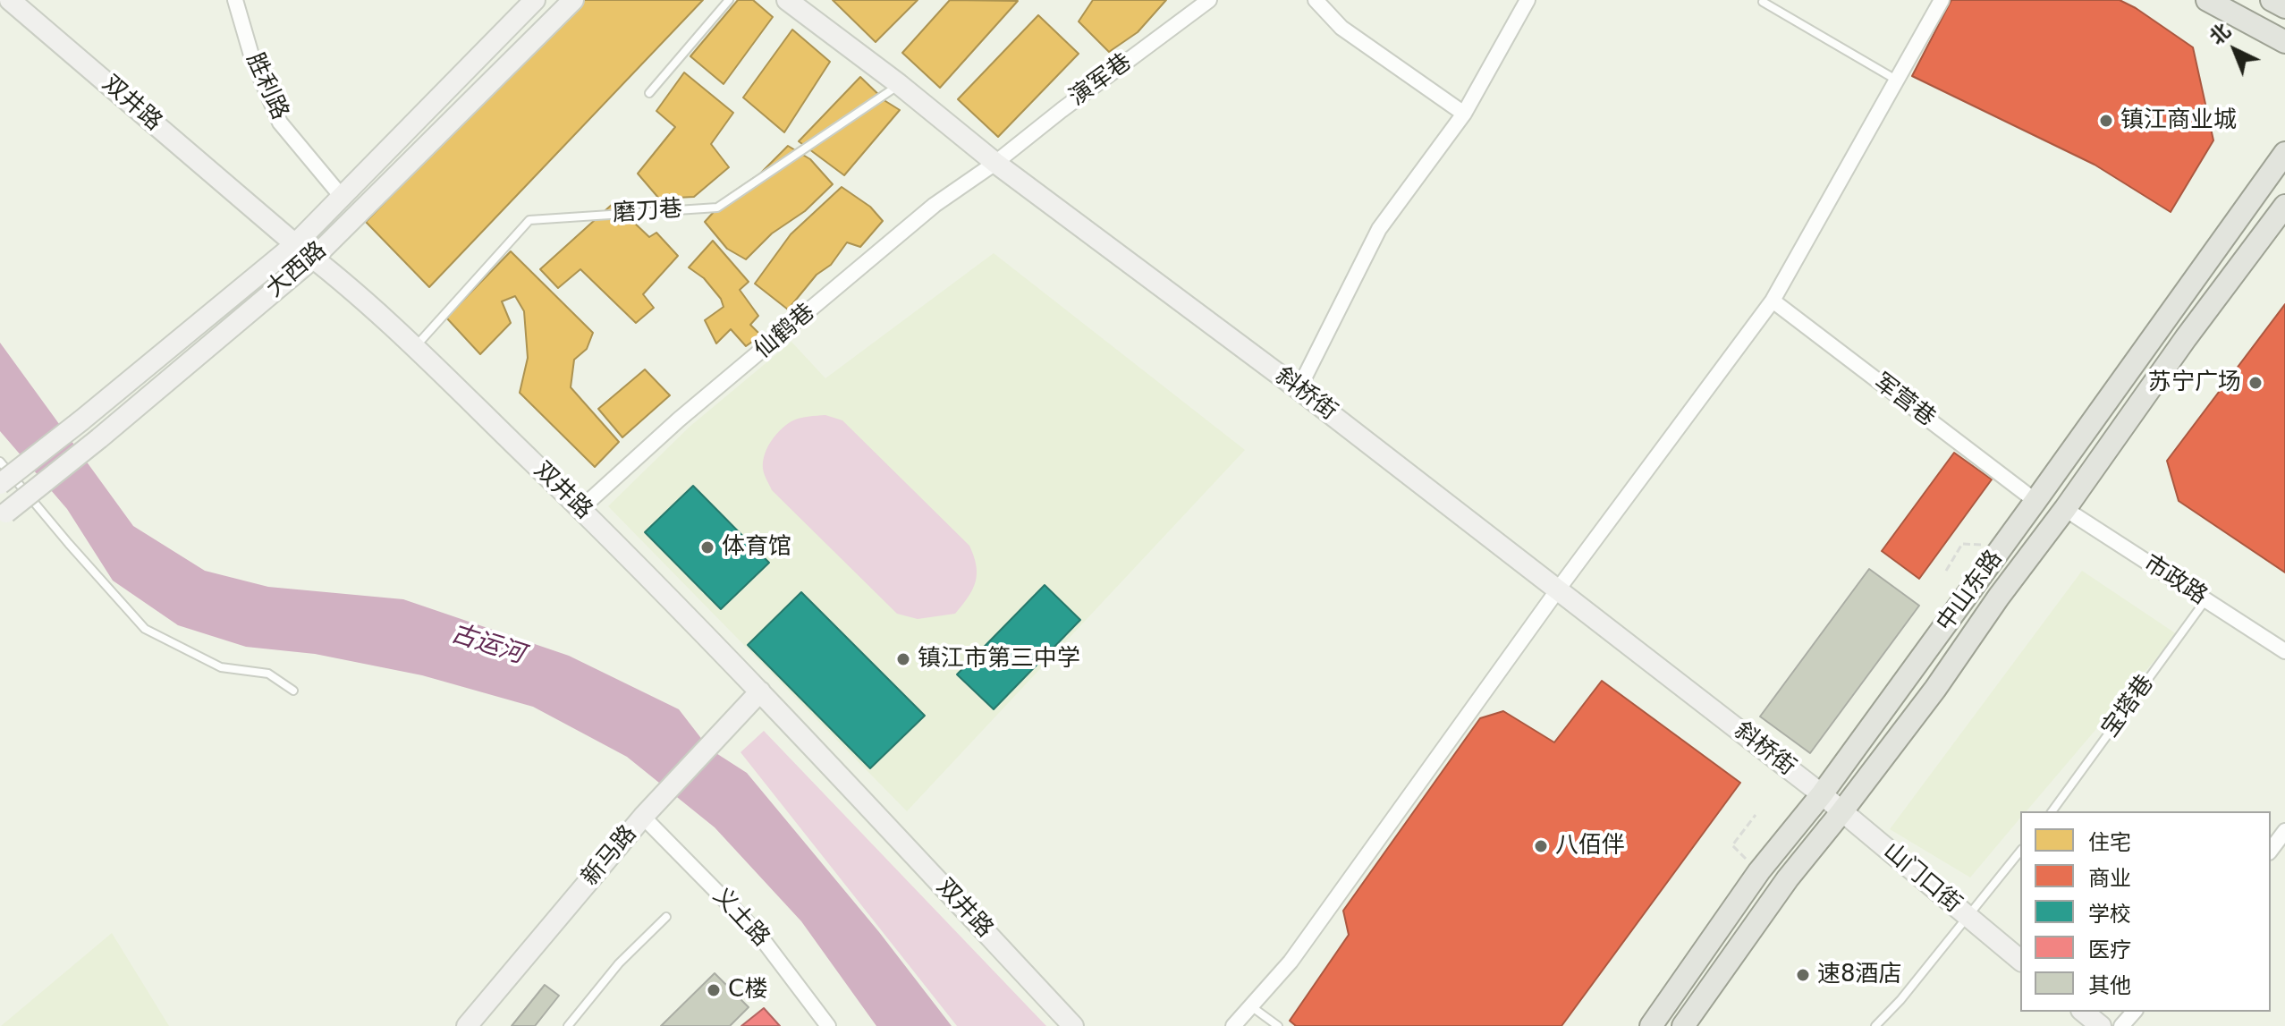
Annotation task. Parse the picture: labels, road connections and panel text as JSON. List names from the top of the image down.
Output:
{
  "streets": {
    "main road": ["中山东路"],
    "street": [
      "演军巷",
      "胜利路",
      "双井路",
      "大西路",
      "仙鹤巷",
      "斜桥街",
      "军营巷",
      "市政路",
      "新马路",
      "山门口街",
      "义土路"
    ],
    "lane": ["磨刀巷", "宝塔巷"]
  },
  "crossings": [
    ["演军巷", "仙鹤巷"],
    ["演军巷", "斜桥街"],
    ["胜利路", "大西路"],
    ["双井路", "磨刀巷"],
    ["双井路", "大西路"],
    ["双井路", "仙鹤巷"],
    ["双井路", "新马路"],
    ["磨刀巷", "斜桥街"],
    ["仙鹤巷", "斜桥街"],
    ["斜桥街", "中山东路"],
    ["斜桥街", "山门口街"],
    ["军营巷", "中山东路"],
    ["市政路", "中山东路"],
    ["市政路", "宝塔巷"],
    ["中山东路", "山门口街"],
    ["新马路", "义土路"]
  ],
  "water": ["古运河"],
  "places": [
    "镇江商业城",
    "苏宁广场",
    "体育馆",
    "镇江市第三中学",
    "八佰伴",
    "速8酒店",
    "C楼"
  ],
  "legend": [
    "住宅",
    "商业",
    "学校",
    "医疗",
    "其他"
  ],
  "north": "top left"
}
